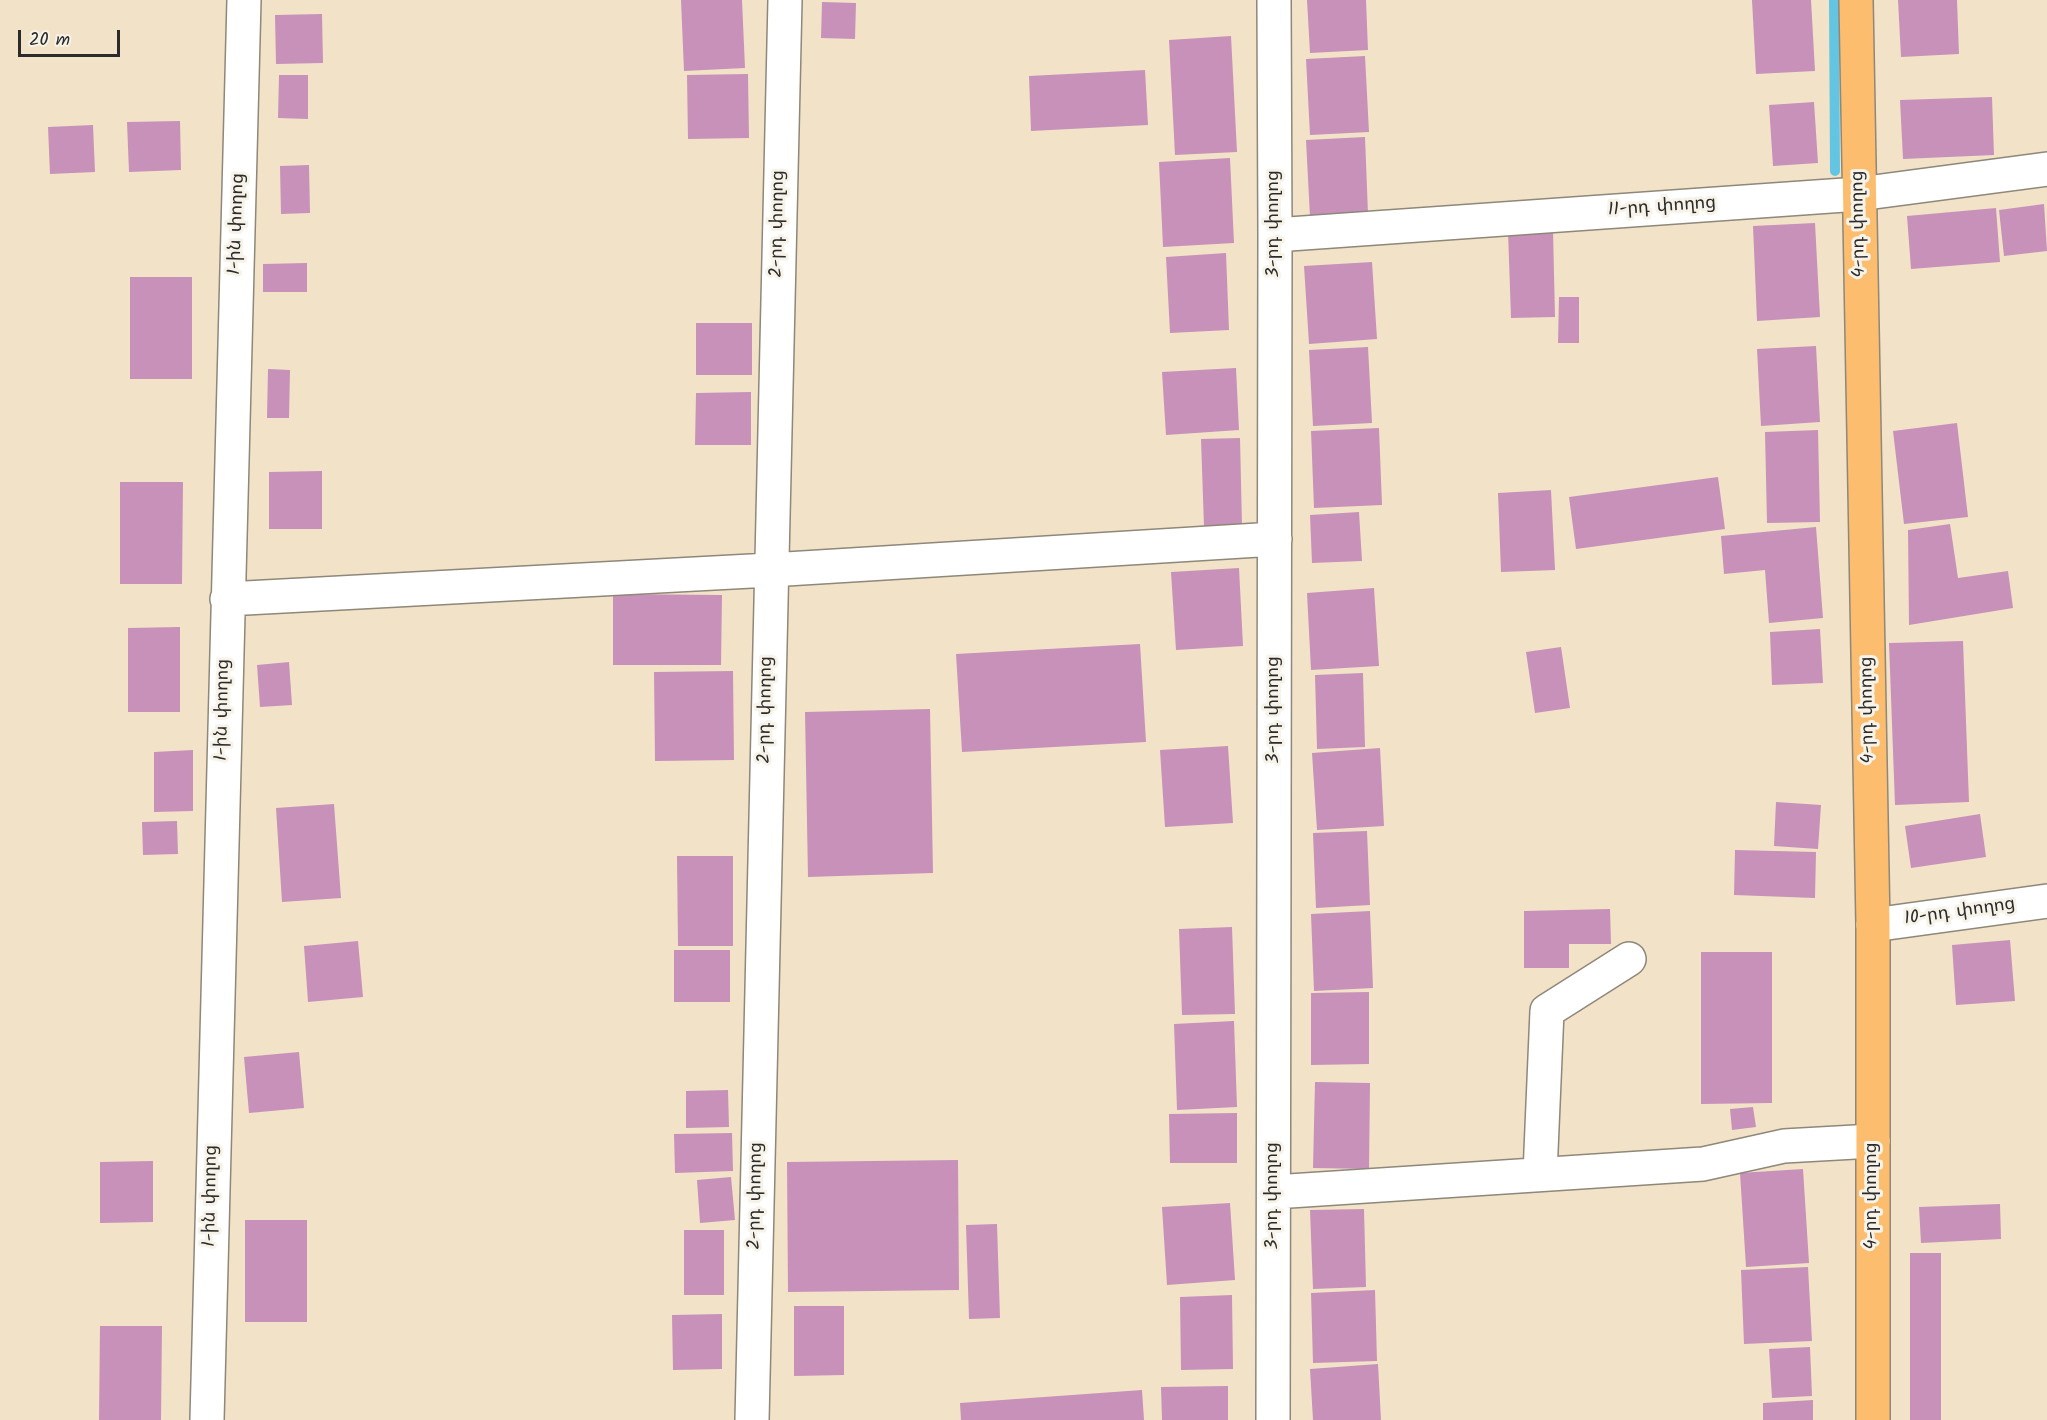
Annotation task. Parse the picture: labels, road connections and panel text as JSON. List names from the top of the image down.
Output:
{
  "streets": {
    "main road": ["4-րդ փողոց"],
    "street": [
      "11-րդ փողոց",
      "1-ին փողոց",
      "2-րդ փողոց",
      "3-րդ փողոց",
      "10-րդ փողոց"
    ]
  },
  "crossings": [
    ["11-րդ փողոց", "3-րդ փողոց"],
    ["11-րդ փողոց", "4-րդ փողոց"],
    ["4-րդ փողոց", "10-րդ փողոց"]
  ],
  "scale_bar": "20 m"
}
